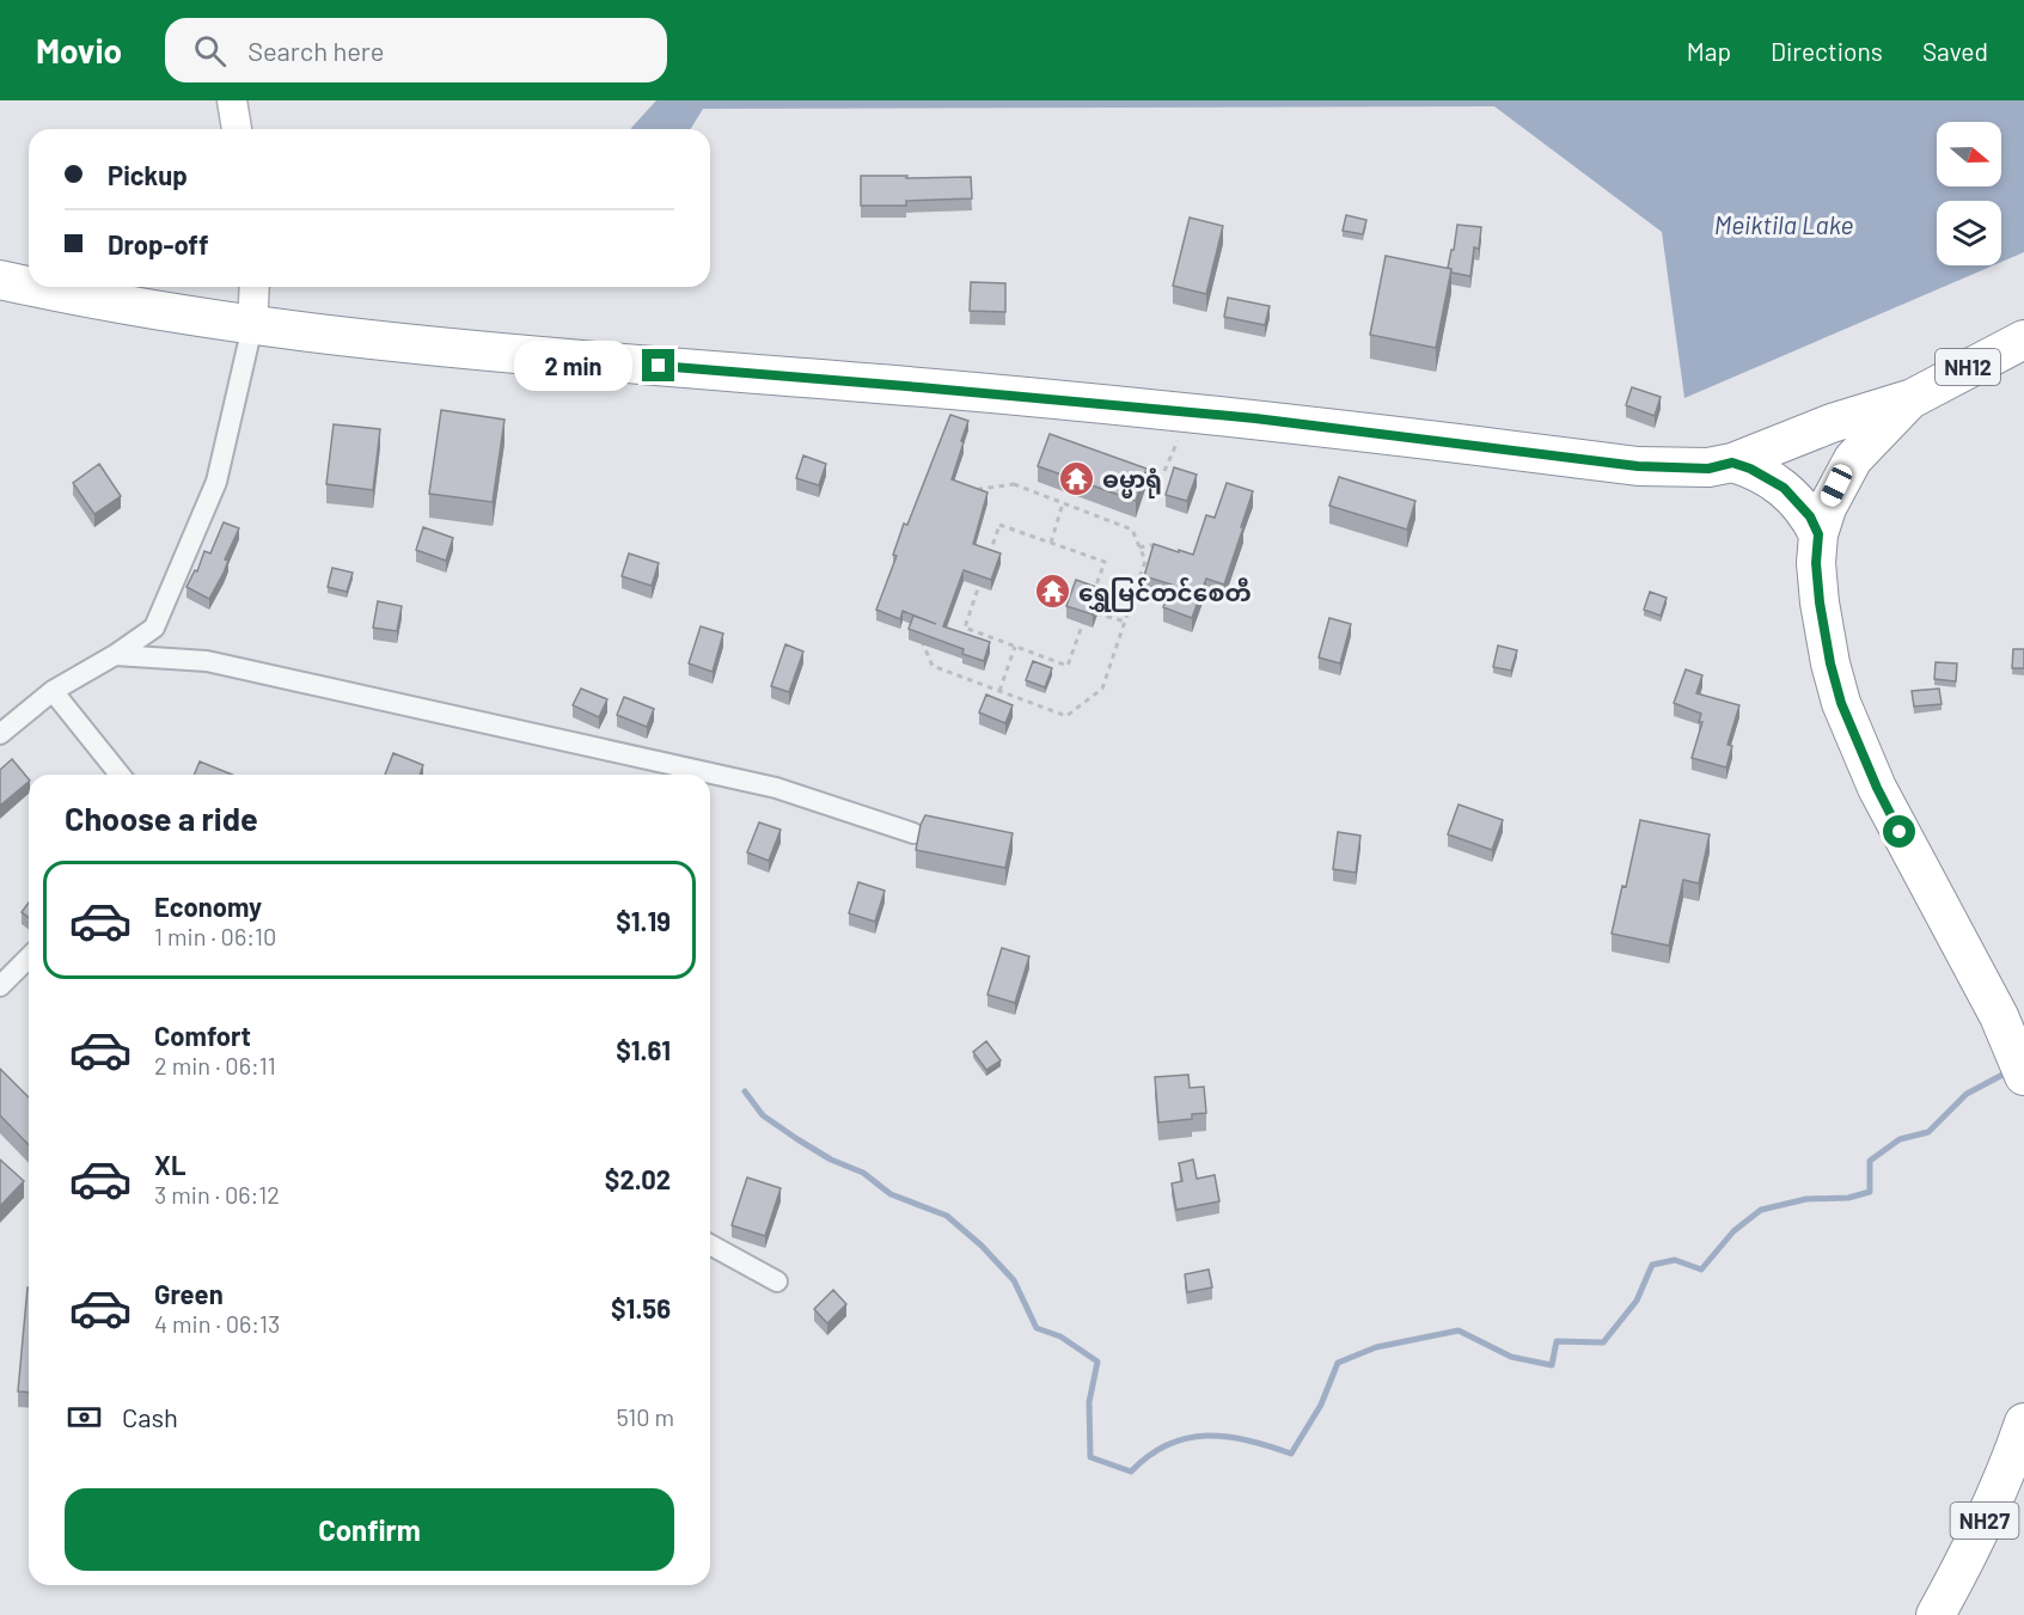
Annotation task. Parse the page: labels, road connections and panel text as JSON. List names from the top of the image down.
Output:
{
  "streets": {
    "highway": ["NH12", "NH27"]
  },
  "water": ["Meiktila Lake"],
  "places": {
    "temple": ["ဓမ္မာရုံ", "ရွှေမြင်တင်စေတီ"]
  },
  "north": "right",
  "page": {
    "header": "Movio",
    "search": "Search here",
    "nav": ["Map", "Directions", "Saved"],
    "banner": ["Pickup", "Drop-off"],
    "bubble": "2 min",
    "heading": "Choose a ride",
    "list": [
      {
        "name": "Economy",
        "note": "1 min · 06:10",
        "value": "$1.19"
      },
      {
        "name": "Comfort",
        "note": "2 min · 06:11",
        "value": "$1.61"
      },
      {
        "name": "XL",
        "note": "3 min · 06:12",
        "value": "$2.02"
      },
      {
        "name": "Green",
        "note": "4 min · 06:13",
        "value": "$1.56"
      }
    ],
    "pay": ["Cash", "510 m"],
    "buttons": "Confirm"
  }
}
